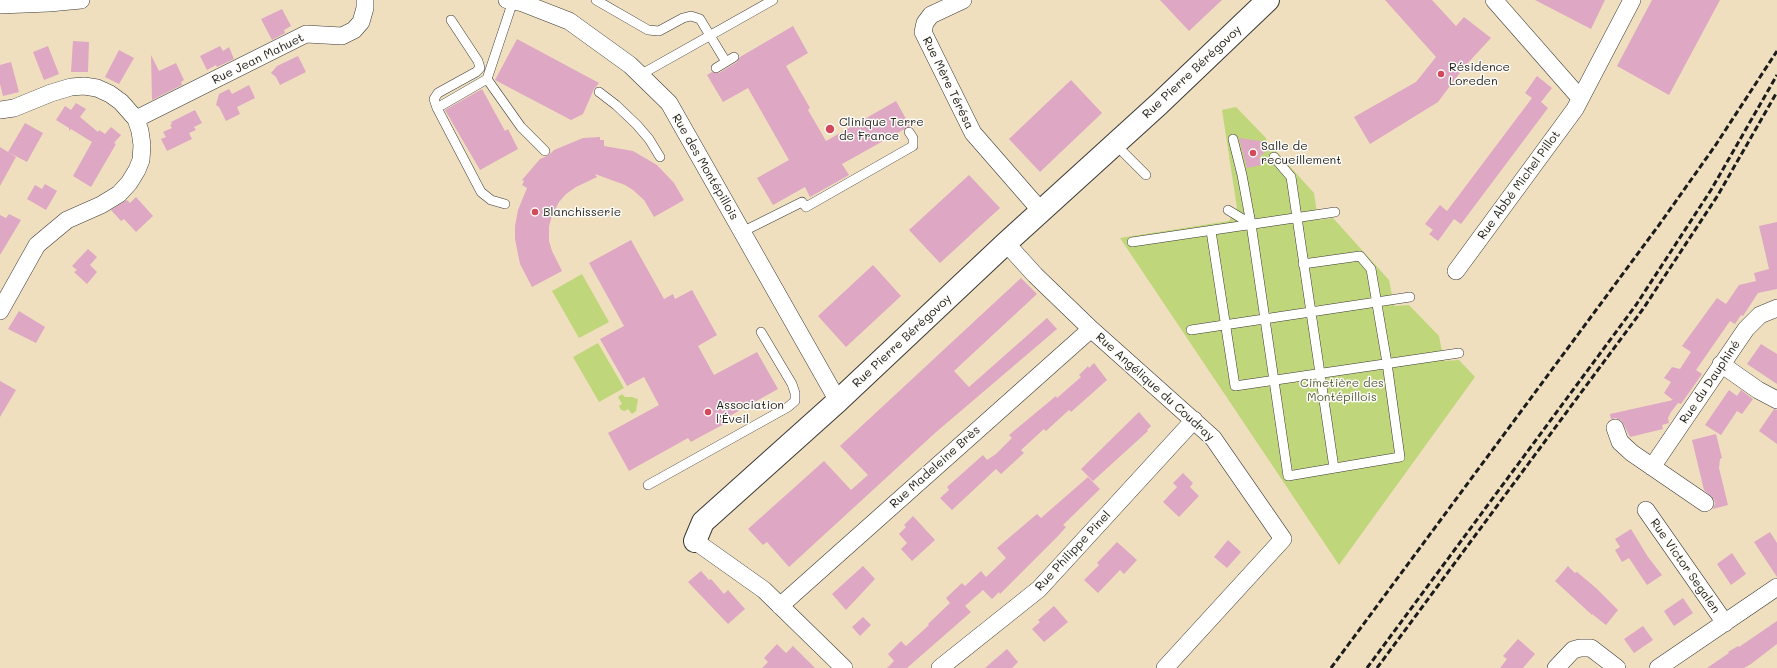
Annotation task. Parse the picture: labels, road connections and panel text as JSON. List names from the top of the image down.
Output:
{
  "streets": {
    "street": [
      "Rue Jean Mahuet",
      "Rue Pierre Bérégovoy",
      "Rue Mère Térésa",
      "Rue des Montépillois",
      "Rue Abbé Michel Pillot",
      "Rue du Dauphiné",
      "Rue Angélique du Coudray",
      "Rue Madeleine Brès",
      "Rue Philippe Pinel",
      "Rue Victor Segalen"
    ]
  },
  "crossings": [
    ["Rue Pierre Bérégovoy", "Rue Mère Térésa"],
    ["Rue Pierre Bérégovoy", "Rue des Montépillois"],
    ["Rue Pierre Bérégovoy", "Rue Angélique du Coudray"],
    ["Rue Angélique du Coudray", "Rue Madeleine Brès"],
    ["Rue Angélique du Coudray", "Rue Philippe Pinel"]
  ],
  "parks": ["Cimetière des Montépillois"],
  "places": [
    "Résidence Loreden",
    "Clinique Terre de France",
    "Salle de recueillement",
    "Blanchisserie",
    "Association l'Éveil"
  ]
}
